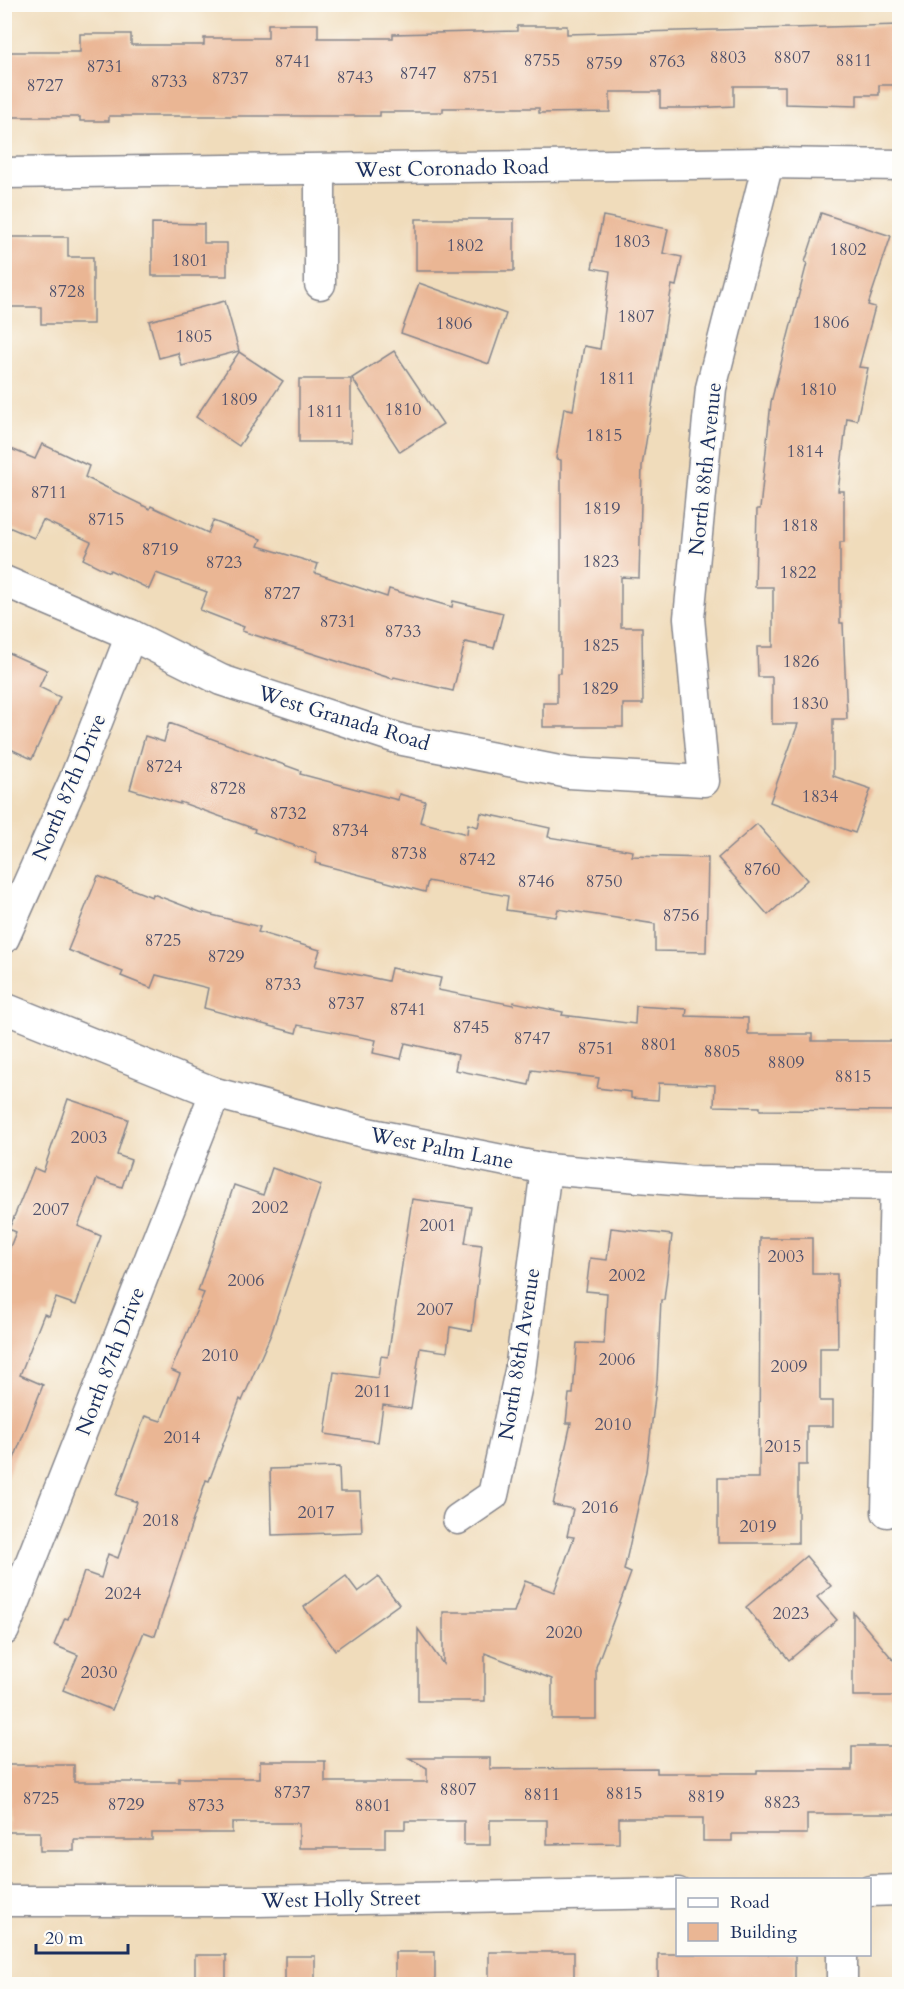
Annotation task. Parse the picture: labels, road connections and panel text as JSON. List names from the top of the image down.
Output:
{
  "streets": {
    "street": [
      "West Coronado Road",
      "North 88th Avenue",
      "West Granada Road",
      "North 87th Drive",
      "West Palm Lane",
      "West Holly Street"
    ]
  },
  "crossings": [
    ["West Coronado Road", "North 88th Avenue"],
    ["North 88th Avenue", "West Granada Road"],
    ["North 88th Avenue", "West Palm Lane"],
    ["West Granada Road", "North 87th Drive"],
    ["North 87th Drive", "West Palm Lane"]
  ],
  "house_numbers": [
    "8803",
    "8807",
    "8755",
    "8811",
    "8741",
    "8763",
    "8759",
    "8731",
    "8747",
    "8743",
    "8751",
    "8737",
    "8733",
    "8727",
    "1803",
    "1802",
    "1802",
    "1801",
    "8728",
    "1807",
    "1806",
    "1806",
    "1805",
    "1811",
    "1810",
    "1809",
    "1810",
    "1811",
    "1815",
    "1814",
    "8711",
    "1819",
    "8715",
    "1818",
    "8719",
    "1823",
    "8723",
    "1822",
    "8727",
    "8731",
    "8733",
    "1825",
    "1826",
    "1829",
    "1830",
    "8724",
    "8728",
    "1834",
    "8732",
    "8734",
    "8738",
    "8742",
    "8760",
    "8746",
    "8750",
    "8756",
    "8725",
    "8729",
    "8733",
    "8737",
    "8741",
    "8745",
    "8747",
    "8801",
    "8751",
    "8805",
    "8809",
    "8815",
    "2003",
    "2002",
    "2007",
    "2001",
    "2003",
    "2002",
    "2006",
    "2007",
    "2010",
    "2006",
    "2009",
    "2011",
    "2010",
    "2014",
    "2015",
    "2016",
    "2017",
    "2018",
    "2019",
    "2024",
    "2023",
    "2020",
    "2030",
    "8807",
    "8737",
    "8815",
    "8811",
    "8819",
    "8725",
    "8823",
    "8729",
    "8733",
    "8801"
  ],
  "legend": ["Road", "Building"],
  "scale_bar": "20 m"
}
